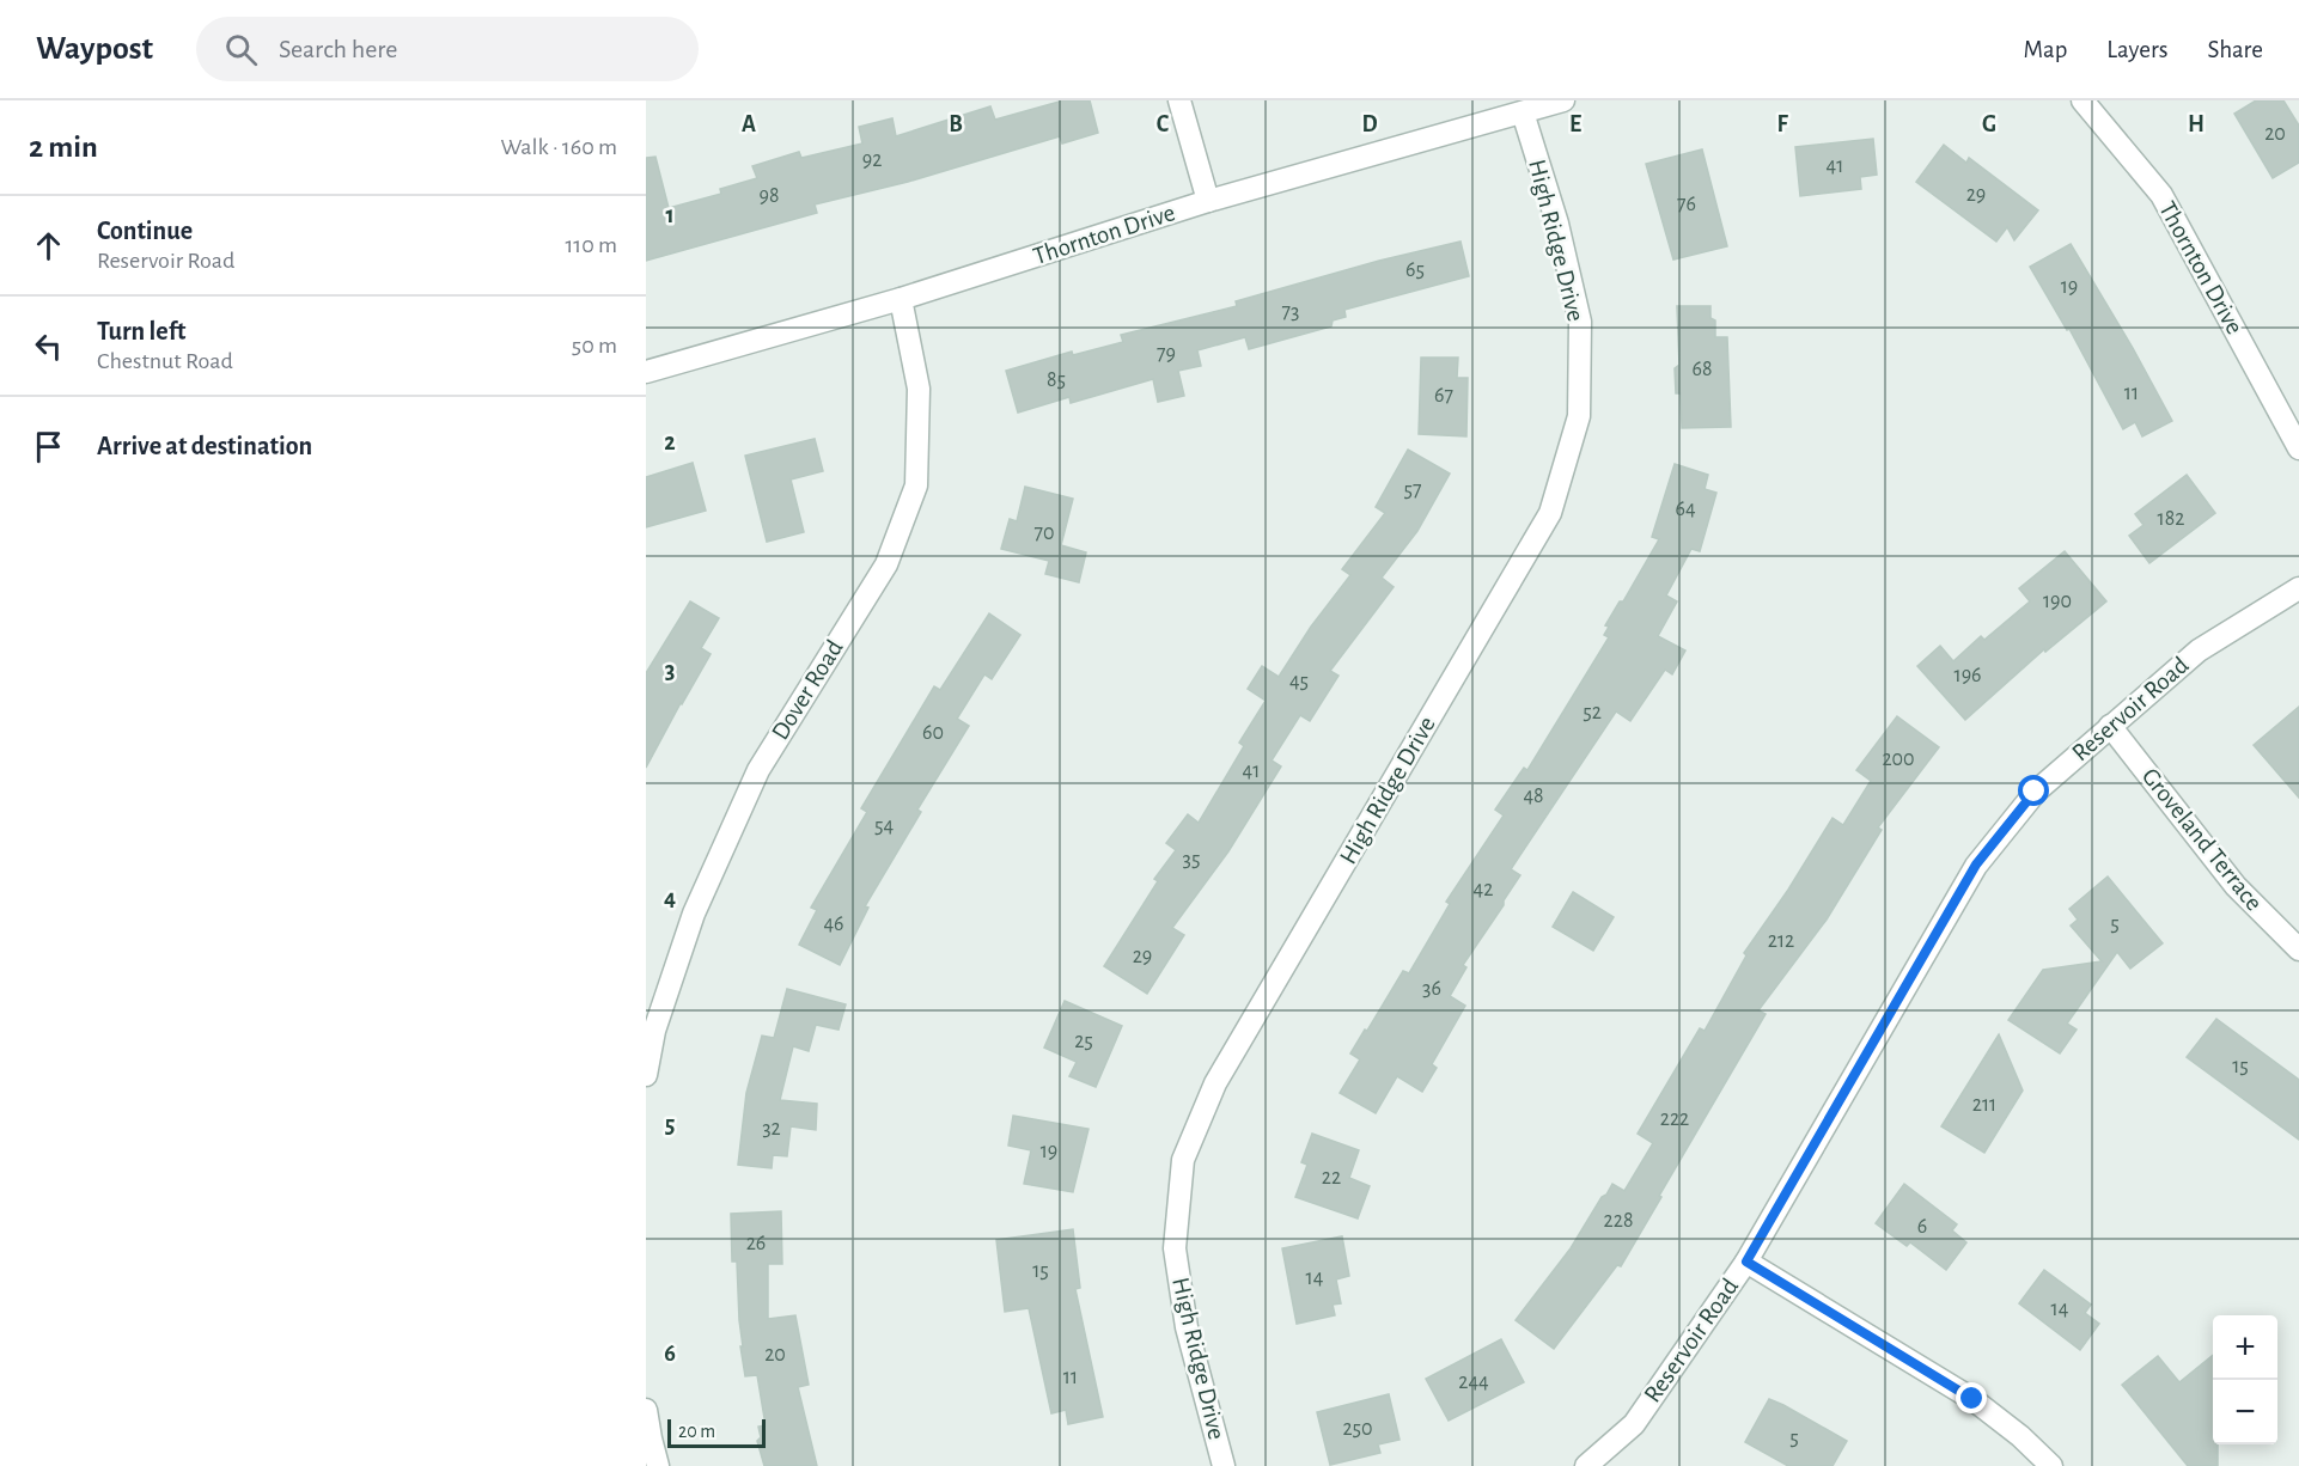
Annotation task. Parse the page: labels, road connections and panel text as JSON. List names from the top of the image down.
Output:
{
  "streets": {
    "street": [
      "Thornton Drive",
      "High Ridge Drive",
      "Dover Road",
      "Reservoir Road",
      "Groveland Terrace"
    ]
  },
  "crossings": [
    ["Thornton Drive", "High Ridge Drive"],
    ["Thornton Drive", "Dover Road"],
    ["Reservoir Road", "Groveland Terrace"]
  ],
  "house_numbers": [
    "20",
    "92",
    "41",
    "29",
    "98",
    "76",
    "65",
    "19",
    "73",
    "79",
    "68",
    "85",
    "11",
    "67",
    "57",
    "64",
    "182",
    "70",
    "190",
    "196",
    "45",
    "52",
    "60",
    "200",
    "41",
    "48",
    "54",
    "35",
    "42",
    "46",
    "5",
    "212",
    "29",
    "36",
    "25",
    "15",
    "211",
    "222",
    "32",
    "19",
    "22",
    "228",
    "6",
    "26",
    "15",
    "14",
    "14",
    "20",
    "11",
    "244",
    "250",
    "5"
  ],
  "scale_bar": "20 m",
  "page": {
    "header": "Waypost",
    "search": "Search here",
    "nav": ["Map", "Layers", "Share"],
    "heading": ["2 min", "Walk · 160 m"],
    "list": [
      ["Continue", "Reservoir Road", "110 m"],
      ["Turn left", "Chestnut Road", "50 m"],
      "Arrive at destination"
    ],
    "map_buttons": ["+", "−"],
    "scale": "20 m"
  },
  "grid": {
    "columns": [
      "A",
      "B",
      "C",
      "D",
      "E",
      "F",
      "G",
      "H"
    ],
    "rows": [
      "1",
      "2",
      "3",
      "4",
      "5",
      "6"
    ]
  }
}
